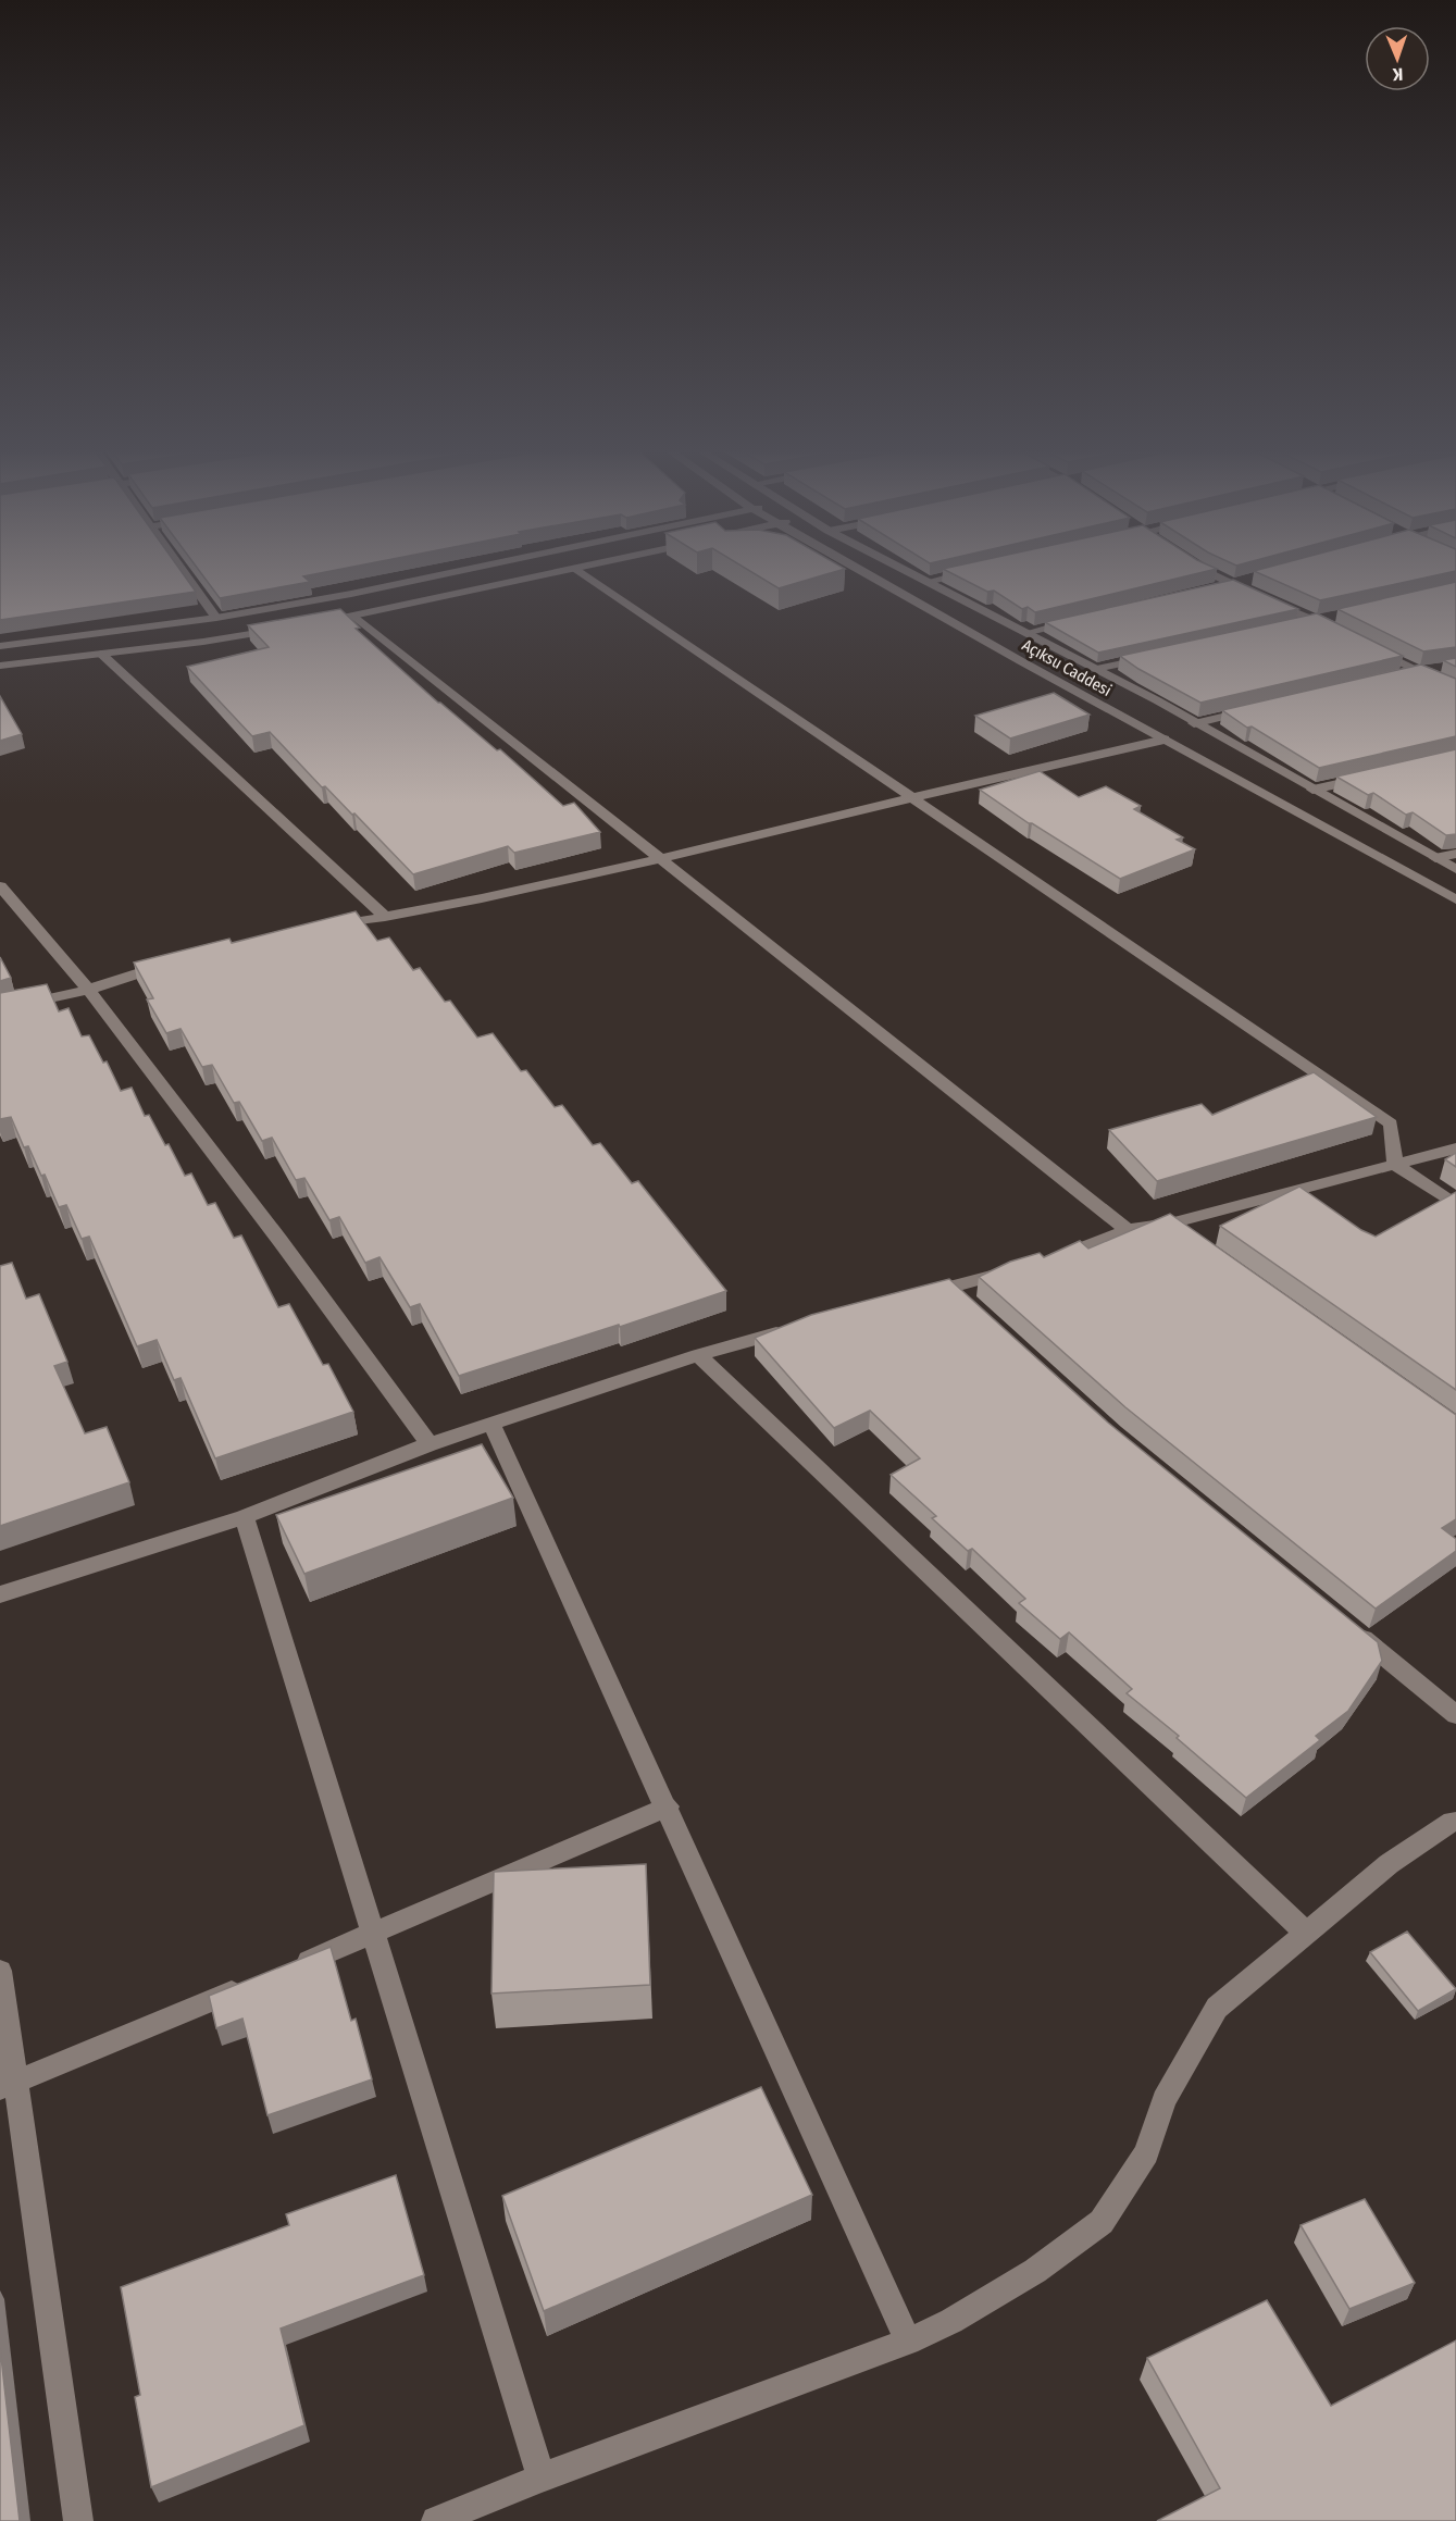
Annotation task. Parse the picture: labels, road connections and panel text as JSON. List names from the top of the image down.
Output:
{
  "streets": {
    "street": ["Açıksu Caddesi"]
  },
  "north": "bottom"
}
